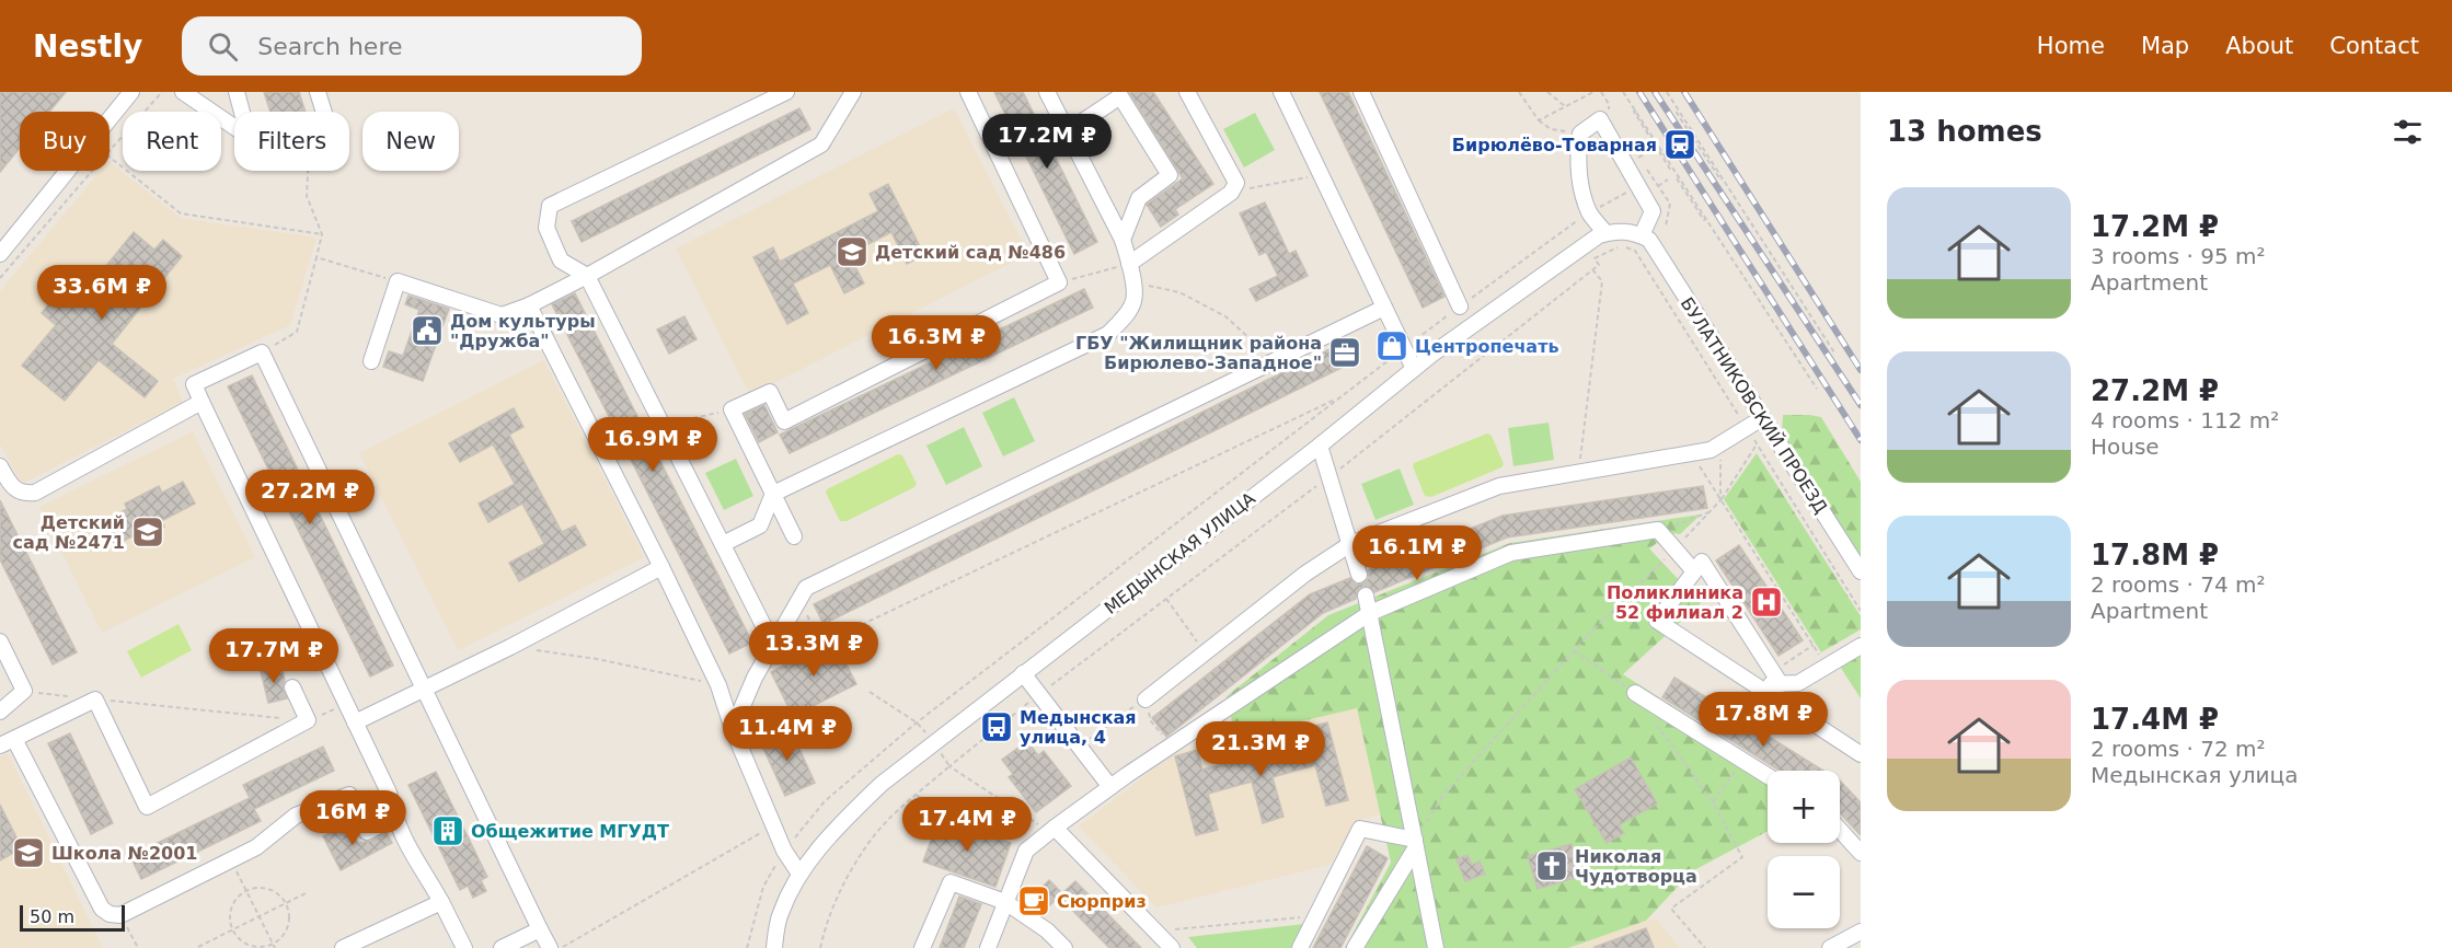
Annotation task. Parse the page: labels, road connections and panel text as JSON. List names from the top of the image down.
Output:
{
  "streets": {
    "street": ["БУЛАТНИКОВСКИЙ ПРОЕЗД", "МЕДЫНСКАЯ УЛИЦА"]
  },
  "crossings": [
    ["БУЛАТНИКОВСКИЙ ПРОЕЗД", "МЕДЫНСКАЯ УЛИЦА"]
  ],
  "places": {
    "station": ["Бирюлёво-Товарная"],
    "school or university": ["Детский сад №486", "Детский сад №2471", "Школа №2001"],
    "public building": ["Дом культуры \"Дружба\""],
    "shop": ["Центропечать"],
    "office": ["ГБУ \"Жилищник района Бирюлево-Западное\""],
    "hospital": ["Поликлиника 52 филиал 2"],
    "bus stop": ["Медынская улица, 4"],
    "building": ["Общежитие МГУДТ"],
    "church": ["Николая Чудотворца"],
    "cafe": ["Сюрприз"]
  },
  "scale_bar": "50 m",
  "page": {
    "header": "Nestly",
    "search": "Search here",
    "nav": [
      "Home",
      "Map",
      "About",
      "Contact"
    ],
    "heading": "13 homes",
    "chip": [
      "Buy",
      "Rent",
      "Filters",
      "New"
    ],
    "price": [
      "17.2M ₽",
      "33.6M ₽",
      "16.3M ₽",
      "16.9M ₽",
      "27.2M ₽",
      "16.1M ₽",
      "13.3M ₽",
      "17.7M ₽",
      "17.8M ₽",
      "11.4M ₽",
      "21.3M ₽",
      "16M ₽",
      "17.4M ₽"
    ],
    "list": [
      {
        "name": "17.2M ₽",
        "note": "3 rooms · 95 m² · Apartment"
      },
      {
        "name": "27.2M ₽",
        "note": "4 rooms · 112 m² · House"
      },
      {
        "name": "17.8M ₽",
        "note": "2 rooms · 74 m² · Apartment"
      },
      {
        "name": "17.4M ₽",
        "note": "2 rooms · 72 m² · Медынская улица"
      }
    ],
    "map_buttons": ["+", "−"],
    "scale": "50 m"
  }
}
